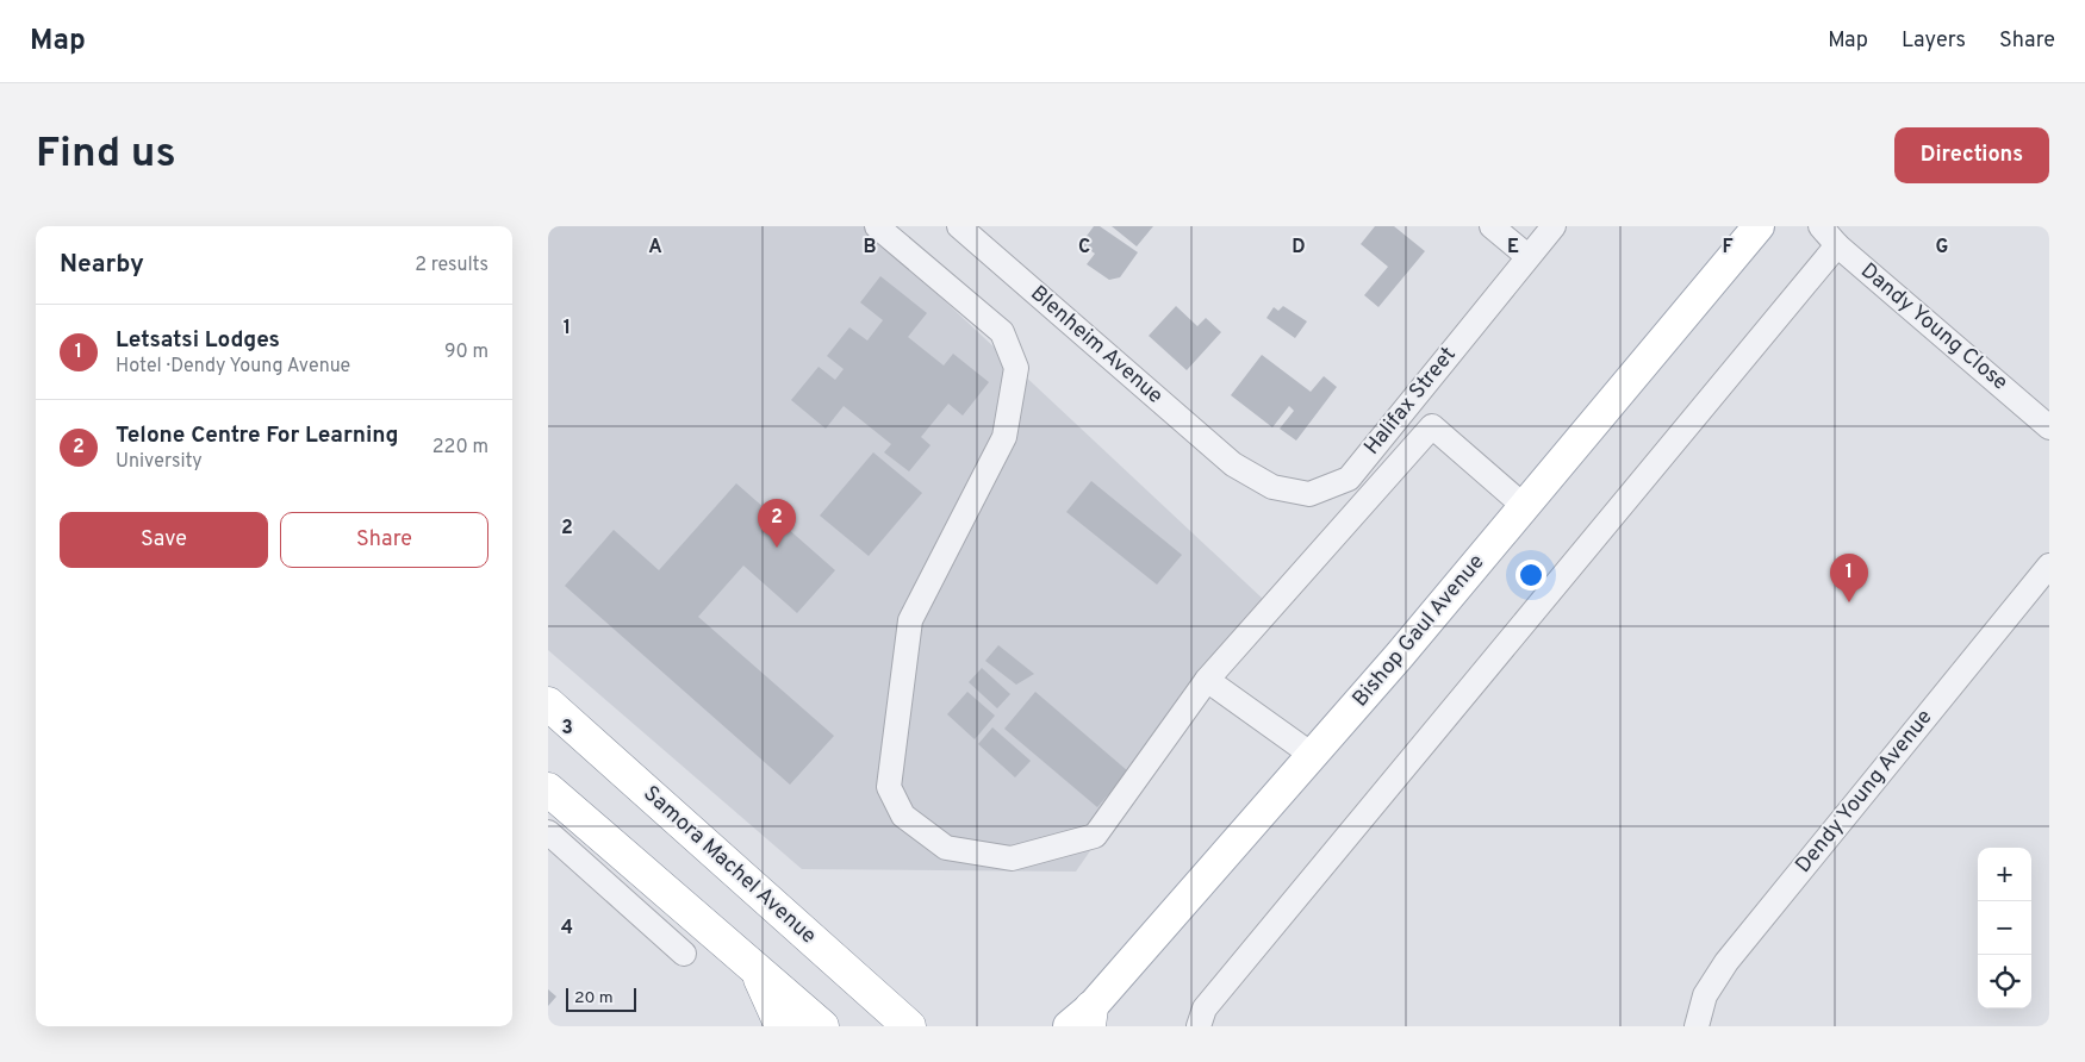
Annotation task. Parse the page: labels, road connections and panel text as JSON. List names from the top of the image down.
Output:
{
  "streets": {
    "highway": ["Samora Machel Avenue"],
    "main road": ["Bishop Gaul Avenue"],
    "street": [
      "Dandy Young Close",
      "Blenheim Avenue",
      "Halifax Street",
      "Dendy Young Avenue"
    ]
  },
  "crossings": [
    ["Blenheim Avenue", "Halifax Street"]
  ],
  "scale_bar": "20 m",
  "page": {
    "header": "Map",
    "nav": ["Map", "Layers", "Share"],
    "buttons": [
      "Directions",
      ["Save", "Share"]
    ],
    "title": "Find us",
    "heading": ["Nearby", "2 results"],
    "list": [
      {
        "mark": "1",
        "name": "Letsatsi Lodges",
        "note": "Hotel · Dendy Young Avenue",
        "value": "90 m"
      },
      {
        "mark": "2",
        "name": "Telone Centre For Learning",
        "note": "University",
        "value": "220 m"
      }
    ],
    "pins": ["2", "1"],
    "map_buttons": ["+", "−"],
    "scale": "20 m"
  },
  "grid": {
    "columns": [
      "A",
      "B",
      "C",
      "D",
      "E",
      "F",
      "G"
    ],
    "rows": [
      "1",
      "2",
      "3",
      "4"
    ]
  }
}
